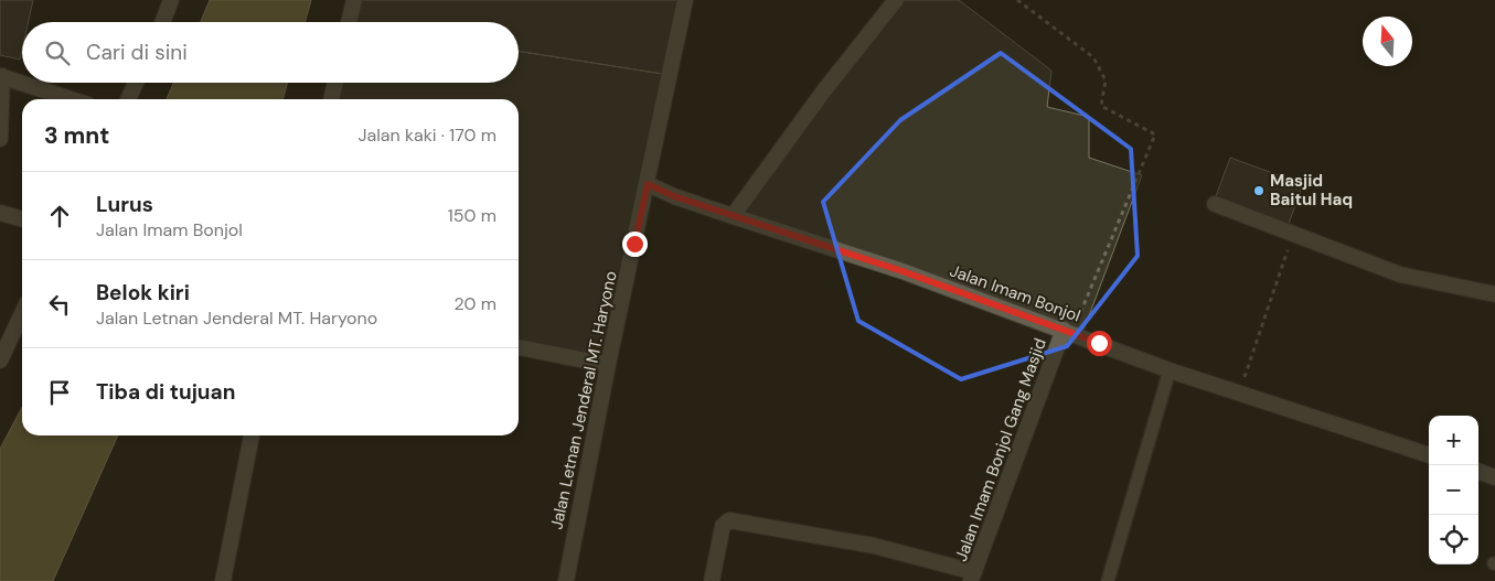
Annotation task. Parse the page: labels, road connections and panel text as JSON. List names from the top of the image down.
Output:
{
  "streets": {
    "street": ["Jalan Imam Bonjol", "Jalan Letnan Jenderal MT. Haryono", "Jalan Imam Bonjol Gang Masjid"]
  },
  "crossings": [
    ["Jalan Imam Bonjol", "Jalan Letnan Jenderal MT. Haryono"],
    ["Jalan Imam Bonjol", "Jalan Imam Bonjol Gang Masjid"]
  ],
  "places": ["Masjid Baitul Haq"],
  "north": "top",
  "page": {
    "search": "Cari di sini",
    "heading": ["3 mnt", "Jalan kaki · 170 m"],
    "list": [
      ["Lurus", "Jalan Imam Bonjol", "150 m"],
      ["Belok kiri", "Jalan Letnan Jenderal MT. Haryono", "20 m"],
      "Tiba di tujuan"
    ],
    "map_buttons": ["+", "−"]
  }
}
